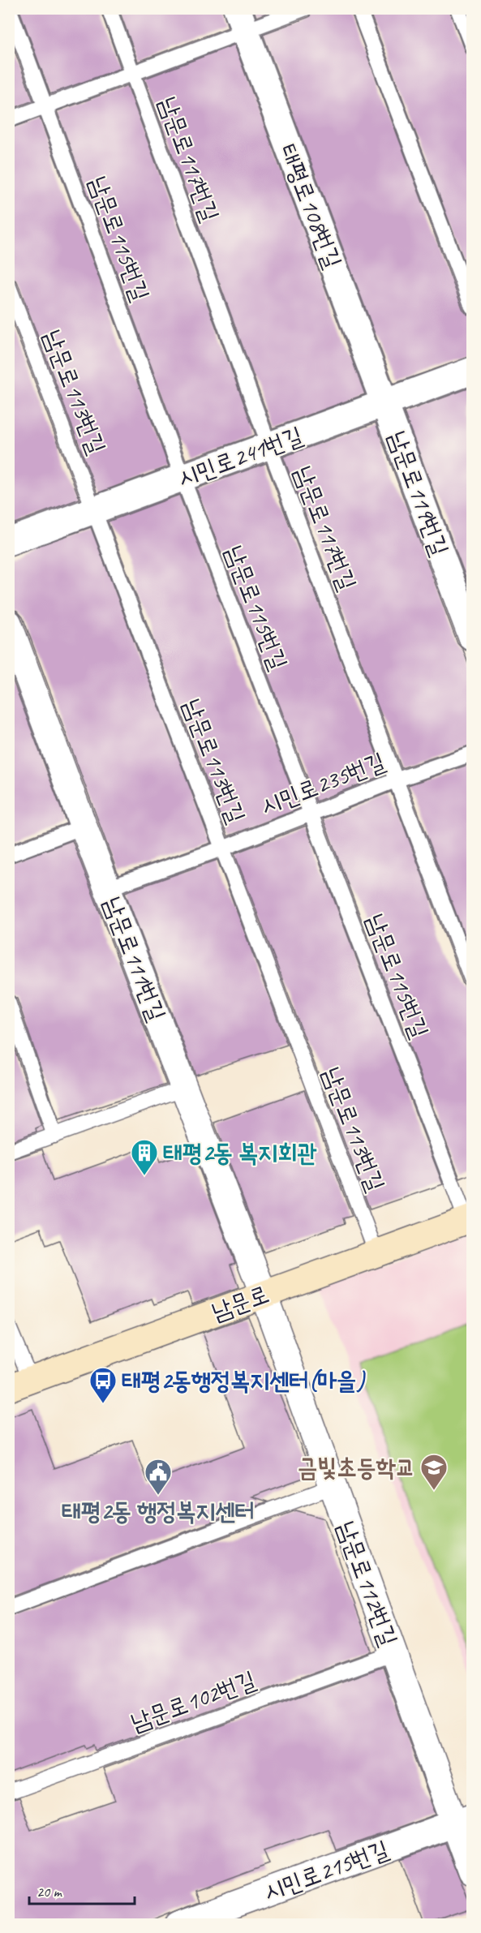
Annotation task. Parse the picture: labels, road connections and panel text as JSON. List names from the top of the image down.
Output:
{
  "streets": {
    "main road": ["남문로"],
    "street": [
      "태평로108번길",
      "시민로241번길",
      "남문로119번길",
      "남문로111번길",
      "남문로112번길",
      "시민로215번길"
    ],
    "lane": [
      "남문로117번길",
      "남문로115번길",
      "남문로113번길",
      "시민로235번길",
      "남문로102번길"
    ]
  },
  "crossings": [
    ["남문로117번길", "시민로241번길"],
    ["남문로117번길", "시민로235번길"],
    ["태평로108번길", "시민로241번길"],
    ["태평로108번길", "남문로119번길"],
    ["남문로115번길", "시민로241번길"],
    ["남문로115번길", "시민로235번길"],
    ["남문로115번길", "남문로"],
    ["남문로113번길", "시민로241번길"],
    ["남문로113번길", "시민로235번길"],
    ["남문로113번길", "남문로"],
    ["시민로241번길", "남문로119번길"],
    ["시민로235번길", "남문로111번길"],
    ["남문로111번길", "남문로"],
    ["남문로111번길", "남문로112번길"],
    ["남문로", "남문로112번길"],
    ["남문로112번길", "남문로102번길"],
    ["남문로112번길", "시민로215번길"]
  ],
  "places": {
    "building": ["태평2동 복지회관"],
    "bus stop": ["태평2동행정복지센터(마을)"],
    "school or university": ["금빛초등학교"],
    "public building": ["태평2동 행정복지센터"]
  },
  "scale_bar": "20 m"
}
